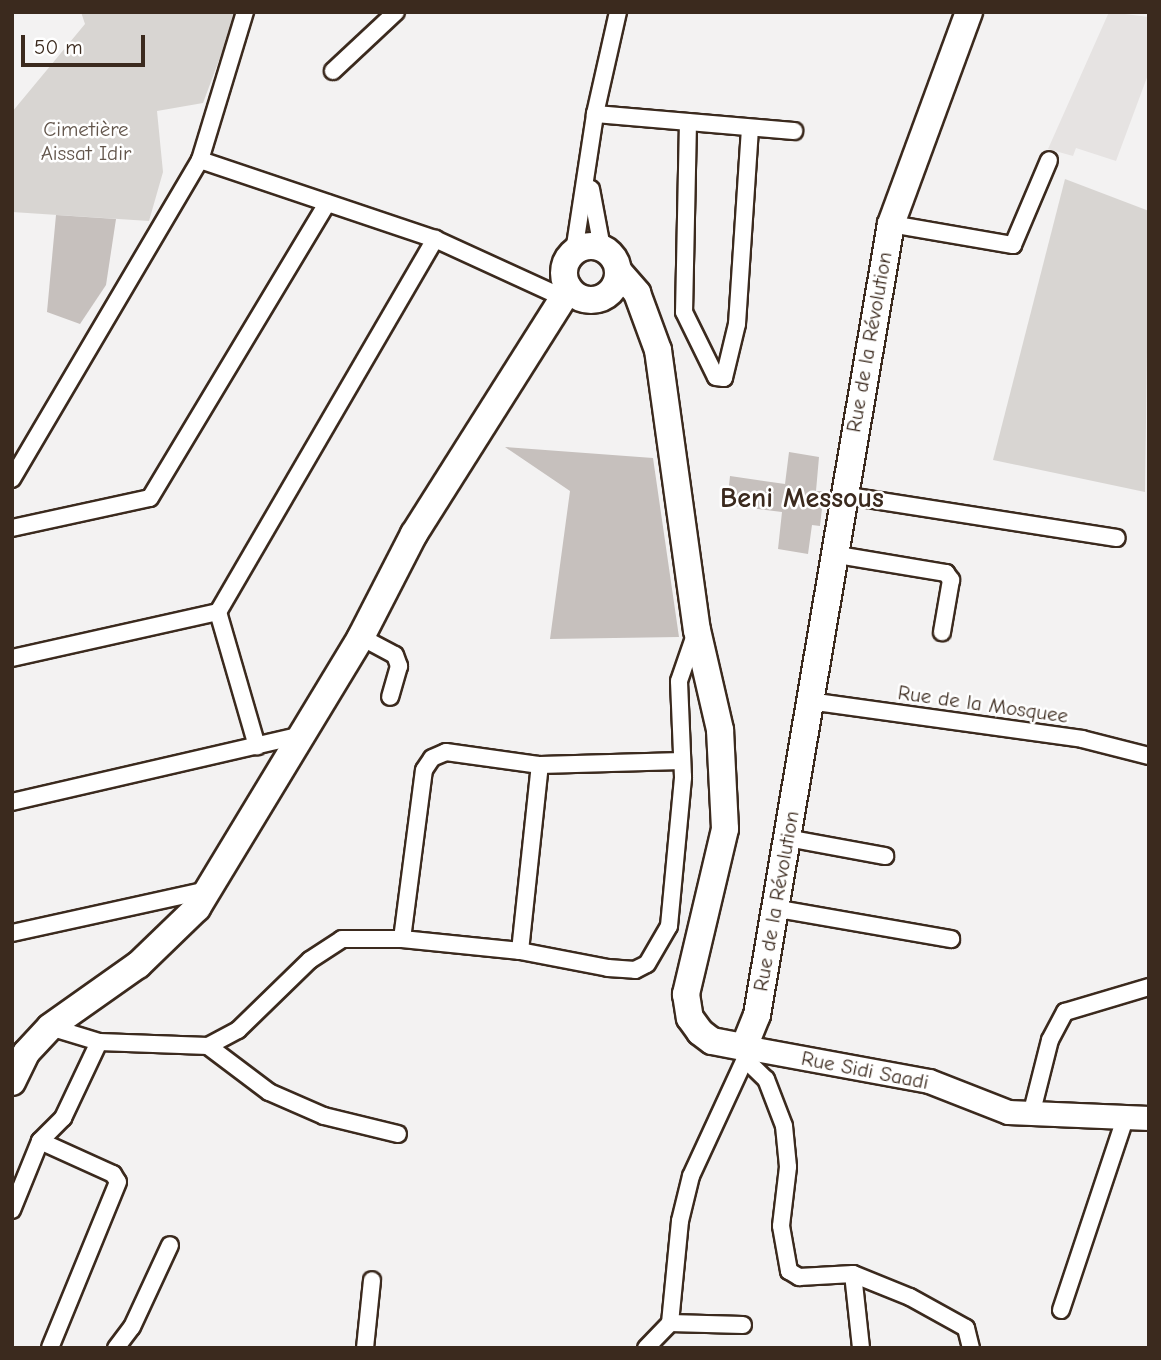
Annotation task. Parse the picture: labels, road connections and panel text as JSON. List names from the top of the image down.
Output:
{
  "streets": {
    "main road": ["Rue de la Révolution", "Rue Sidi Saadi"],
    "street": ["Rue de la Mosquee"]
  },
  "crossings": [
    ["Rue de la Révolution", "Rue de la Mosquee"],
    ["Rue de la Révolution", "Rue Sidi Saadi"]
  ],
  "districts": ["Beni Messous"],
  "parks": ["Cimetière Aissat Idir"],
  "scale_bar": "50 m"
}
